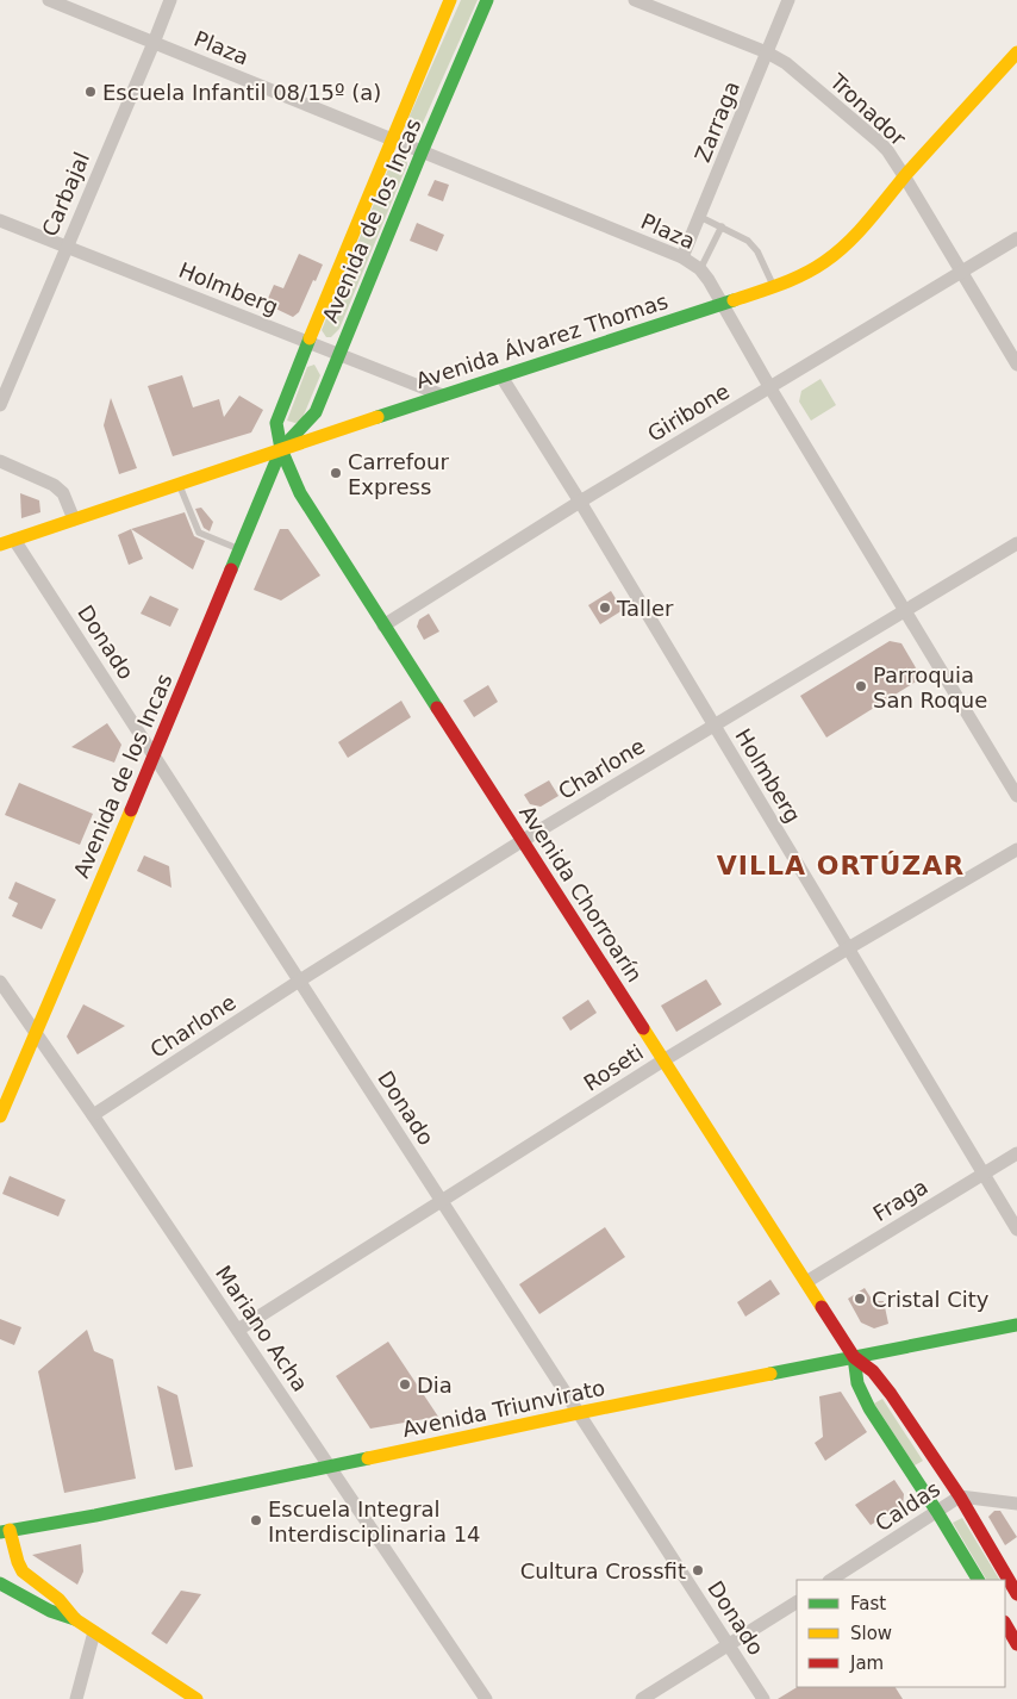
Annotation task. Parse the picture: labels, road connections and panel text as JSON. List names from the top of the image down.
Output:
{
  "streets": {
    "main road": [
      "Avenida de los Incas",
      "Avenida Álvarez Thomas",
      "Avenida Chorroarín",
      "Avenida Triunvirato"
    ],
    "street": [
      "Plaza",
      "Tronador",
      "Zarraga",
      "Carbajal",
      "Holmberg",
      "Giribone",
      "Donado",
      "Charlone",
      "Roseti",
      "Fraga",
      "Mariano Acha",
      "Caldas"
    ]
  },
  "crossings": [
    ["Plaza", "Zarraga"],
    ["Plaza", "Carbajal"],
    ["Plaza", "Avenida de los Incas"],
    ["Plaza", "Avenida Álvarez Thomas"],
    ["Plaza", "Giribone"],
    ["Plaza", "Charlone"],
    ["Tronador", "Zarraga"],
    ["Tronador", "Avenida Álvarez Thomas"],
    ["Tronador", "Giribone"],
    ["Carbajal", "Holmberg"],
    ["Avenida de los Incas", "Holmberg"],
    ["Avenida de los Incas", "Avenida Álvarez Thomas"],
    ["Avenida de los Incas", "Donado"],
    ["Avenida de los Incas", "Avenida Chorroarín"],
    ["Avenida de los Incas", "Mariano Acha"],
    ["Holmberg", "Avenida Álvarez Thomas"],
    ["Holmberg", "Giribone"],
    ["Holmberg", "Charlone"],
    ["Holmberg", "Roseti"],
    ["Holmberg", "Fraga"],
    ["Avenida Álvarez Thomas", "Donado"],
    ["Avenida Álvarez Thomas", "Avenida Chorroarín"],
    ["Giribone", "Avenida Chorroarín"],
    ["Donado", "Charlone"],
    ["Donado", "Roseti"],
    ["Donado", "Avenida Triunvirato"],
    ["Charlone", "Avenida Chorroarín"],
    ["Charlone", "Mariano Acha"],
    ["Avenida Chorroarín", "Roseti"],
    ["Avenida Chorroarín", "Fraga"],
    ["Avenida Chorroarín", "Avenida Triunvirato"],
    ["Avenida Chorroarín", "Caldas"],
    ["Roseti", "Mariano Acha"],
    ["Mariano Acha", "Avenida Triunvirato"]
  ],
  "districts": ["VILLA ORTÚZAR"],
  "places": [
    "Escuela Infantil 08/15º (a)",
    "Carrefour Express",
    "Taller",
    "Parroquia San Roque",
    "Cristal City",
    "Dia",
    "Escuela Integral Interdisciplinaria 14",
    "Cultura Crossfit"
  ],
  "legend": ["Fast", "Slow", "Jam"]
}
